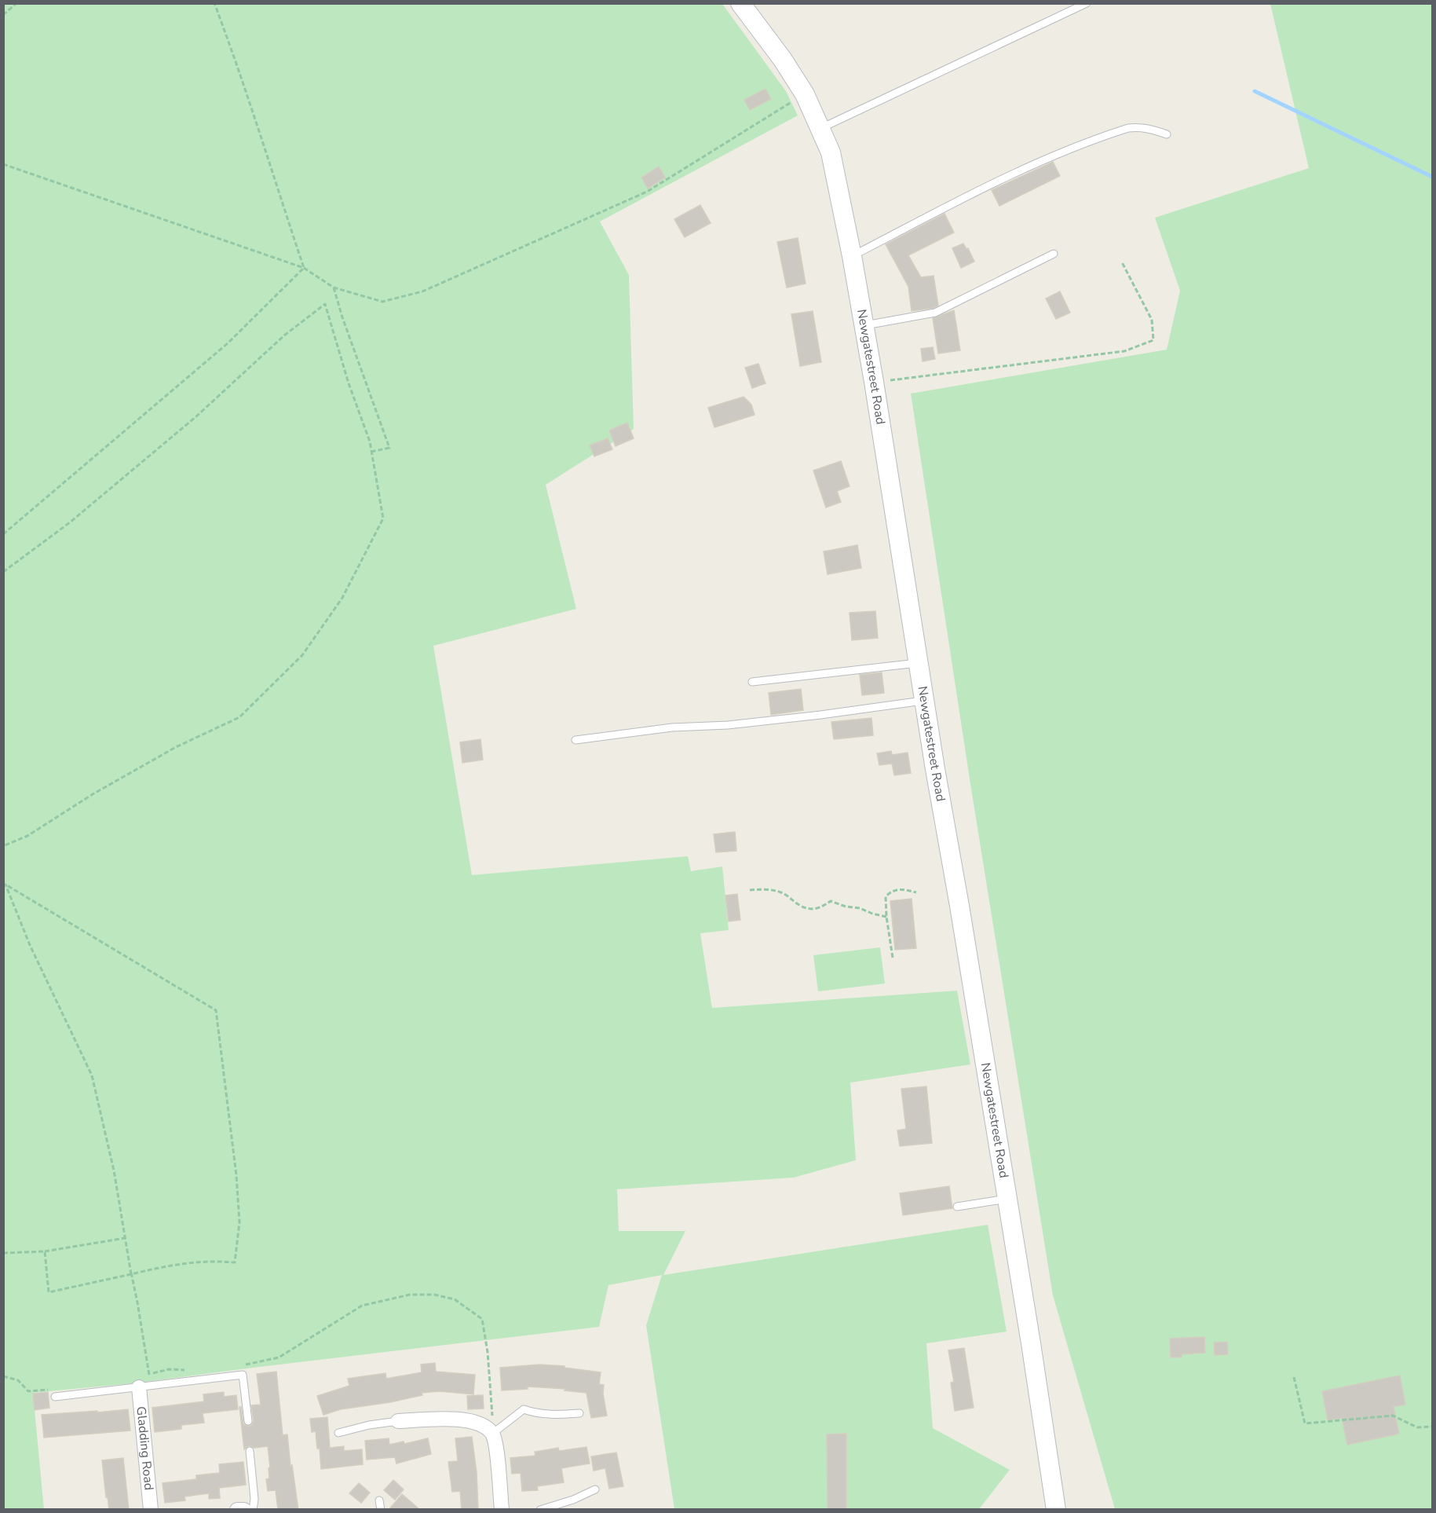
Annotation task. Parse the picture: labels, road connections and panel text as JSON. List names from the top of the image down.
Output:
{
  "streets": {
    "street": ["Newgatestreet Road", "Gladding Road"]
  }
}
